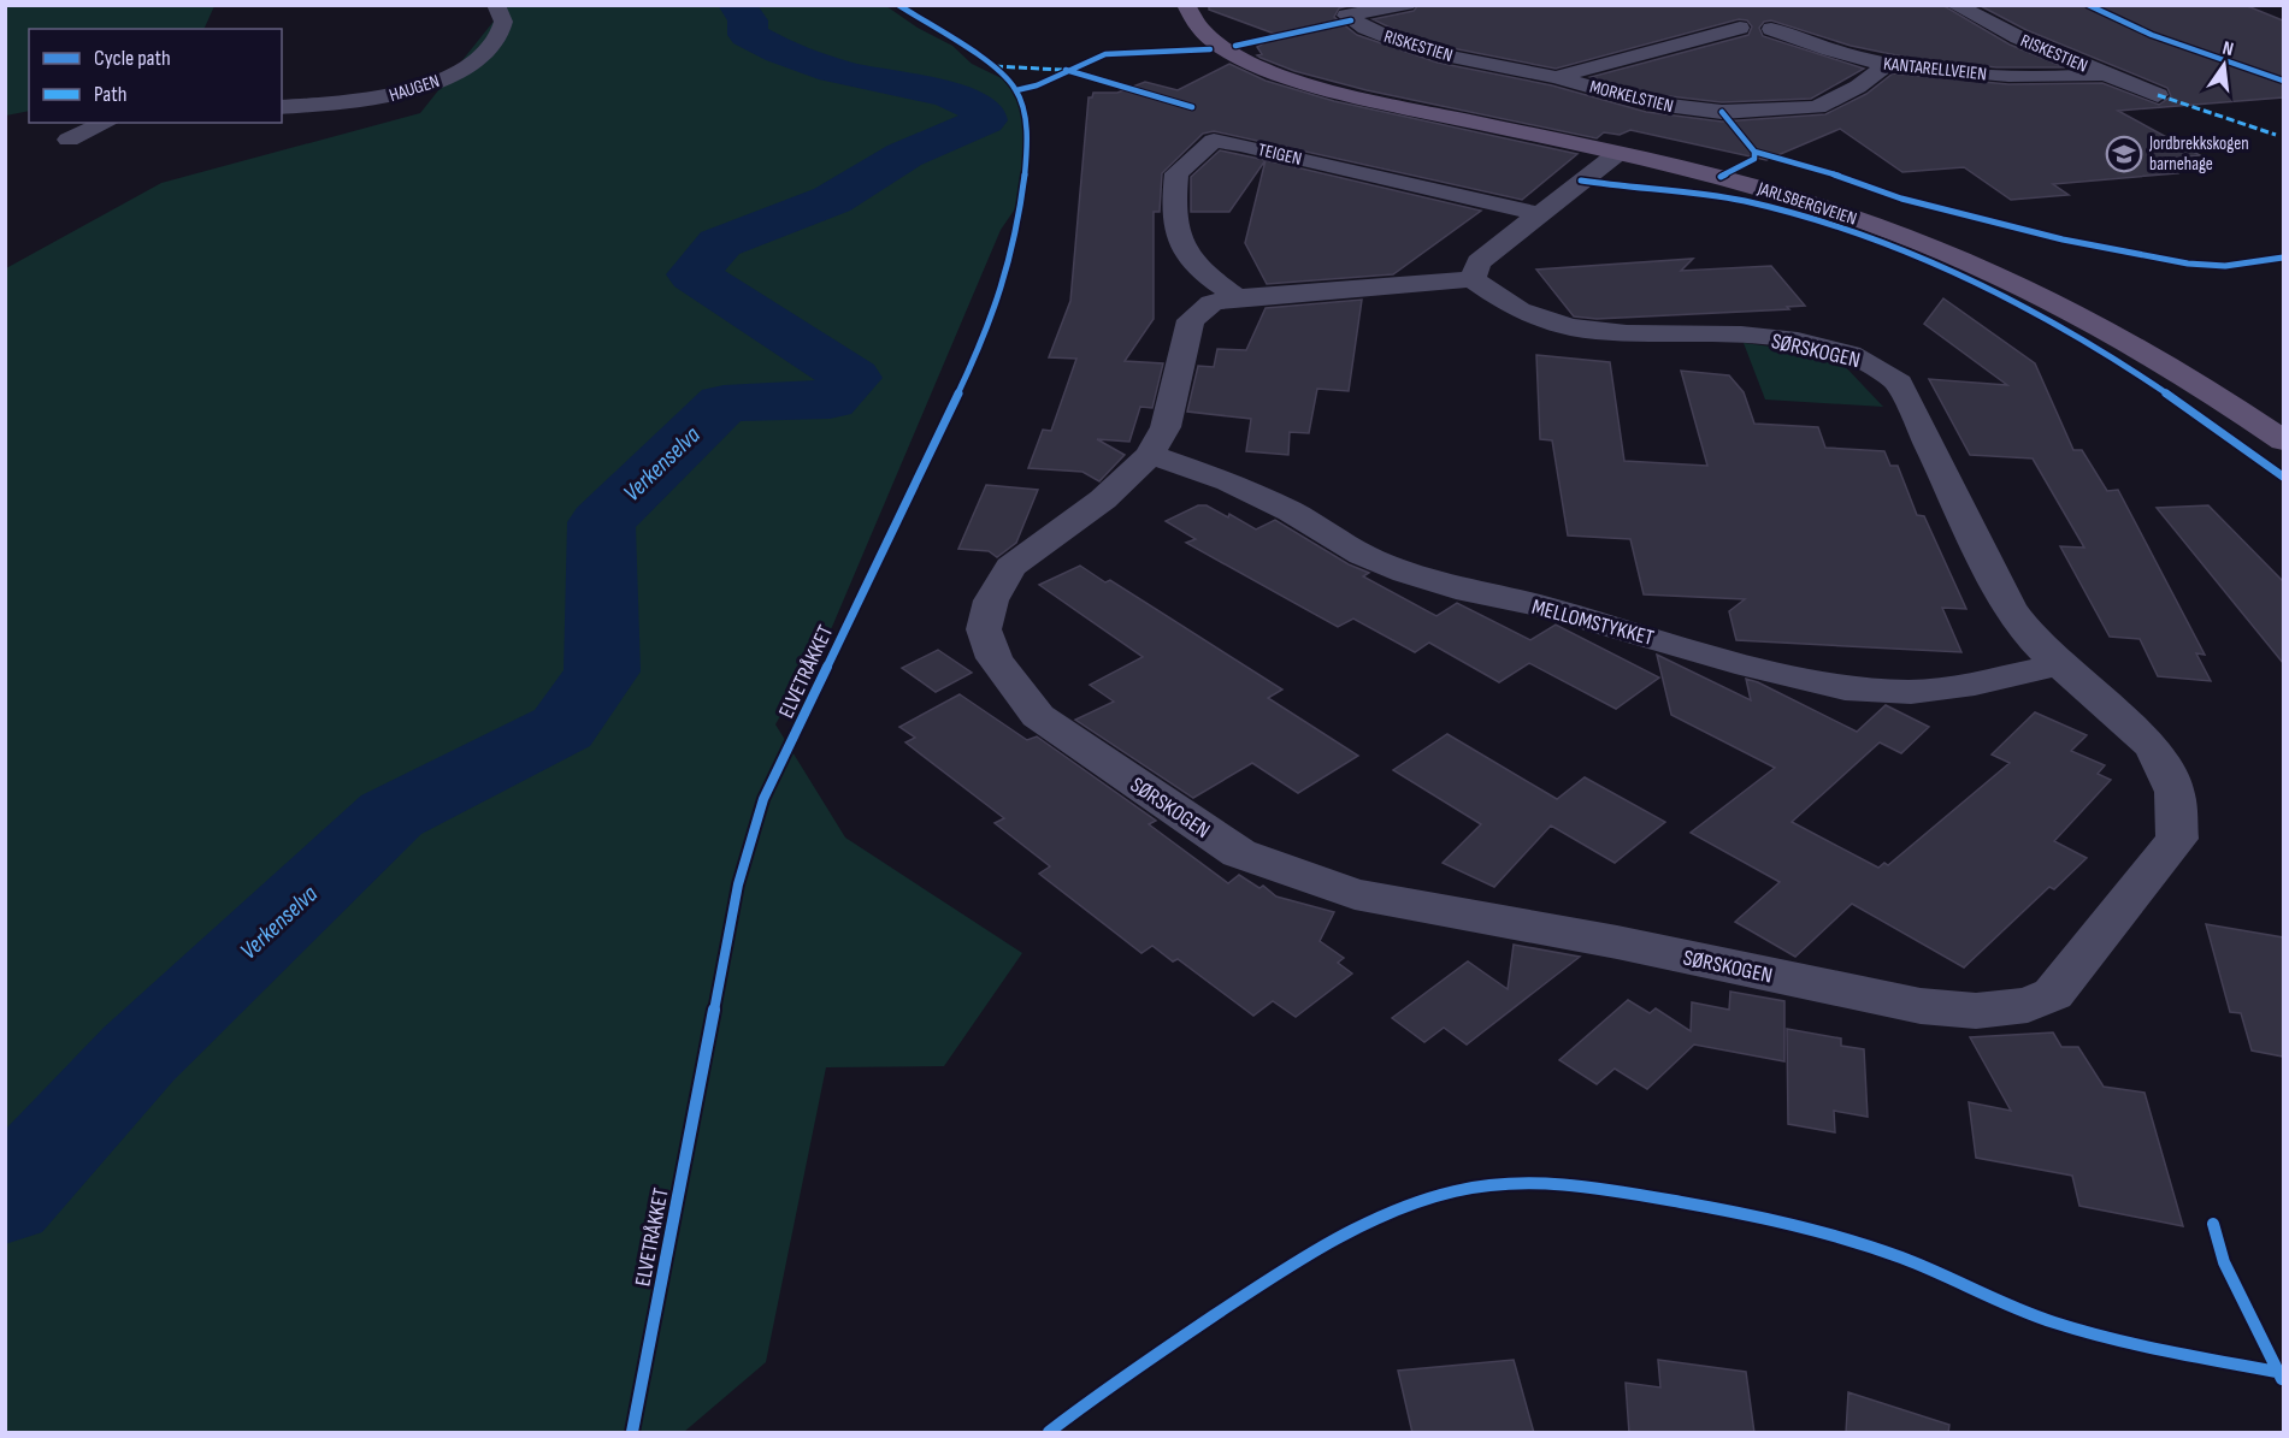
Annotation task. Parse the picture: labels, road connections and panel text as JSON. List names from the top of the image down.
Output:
{
  "streets": {
    "main road": ["JARLSBERGVEIEN"],
    "street": [
      "RISKESTIEN",
      "KANTARELLVEIEN",
      "HAUGEN",
      "MORKELSTIEN",
      "TEIGEN",
      "SØRSKOGEN",
      "MELLOMSTYKKET"
    ],
    "cycle path": ["ELVETRÅKKET"]
  },
  "crossings": [
    ["RISKESTIEN", "KANTARELLVEIEN"],
    ["RISKESTIEN", "MORKELSTIEN"],
    ["KANTARELLVEIEN", "MORKELSTIEN"],
    ["TEIGEN", "SØRSKOGEN"],
    ["SØRSKOGEN", "MELLOMSTYKKET"]
  ],
  "water": ["Verkenselva"],
  "places": {
    "school or university": ["Jordbrekkskogen barnehage"]
  },
  "legend": ["Cycle path", "Path"],
  "north": "top"
}
